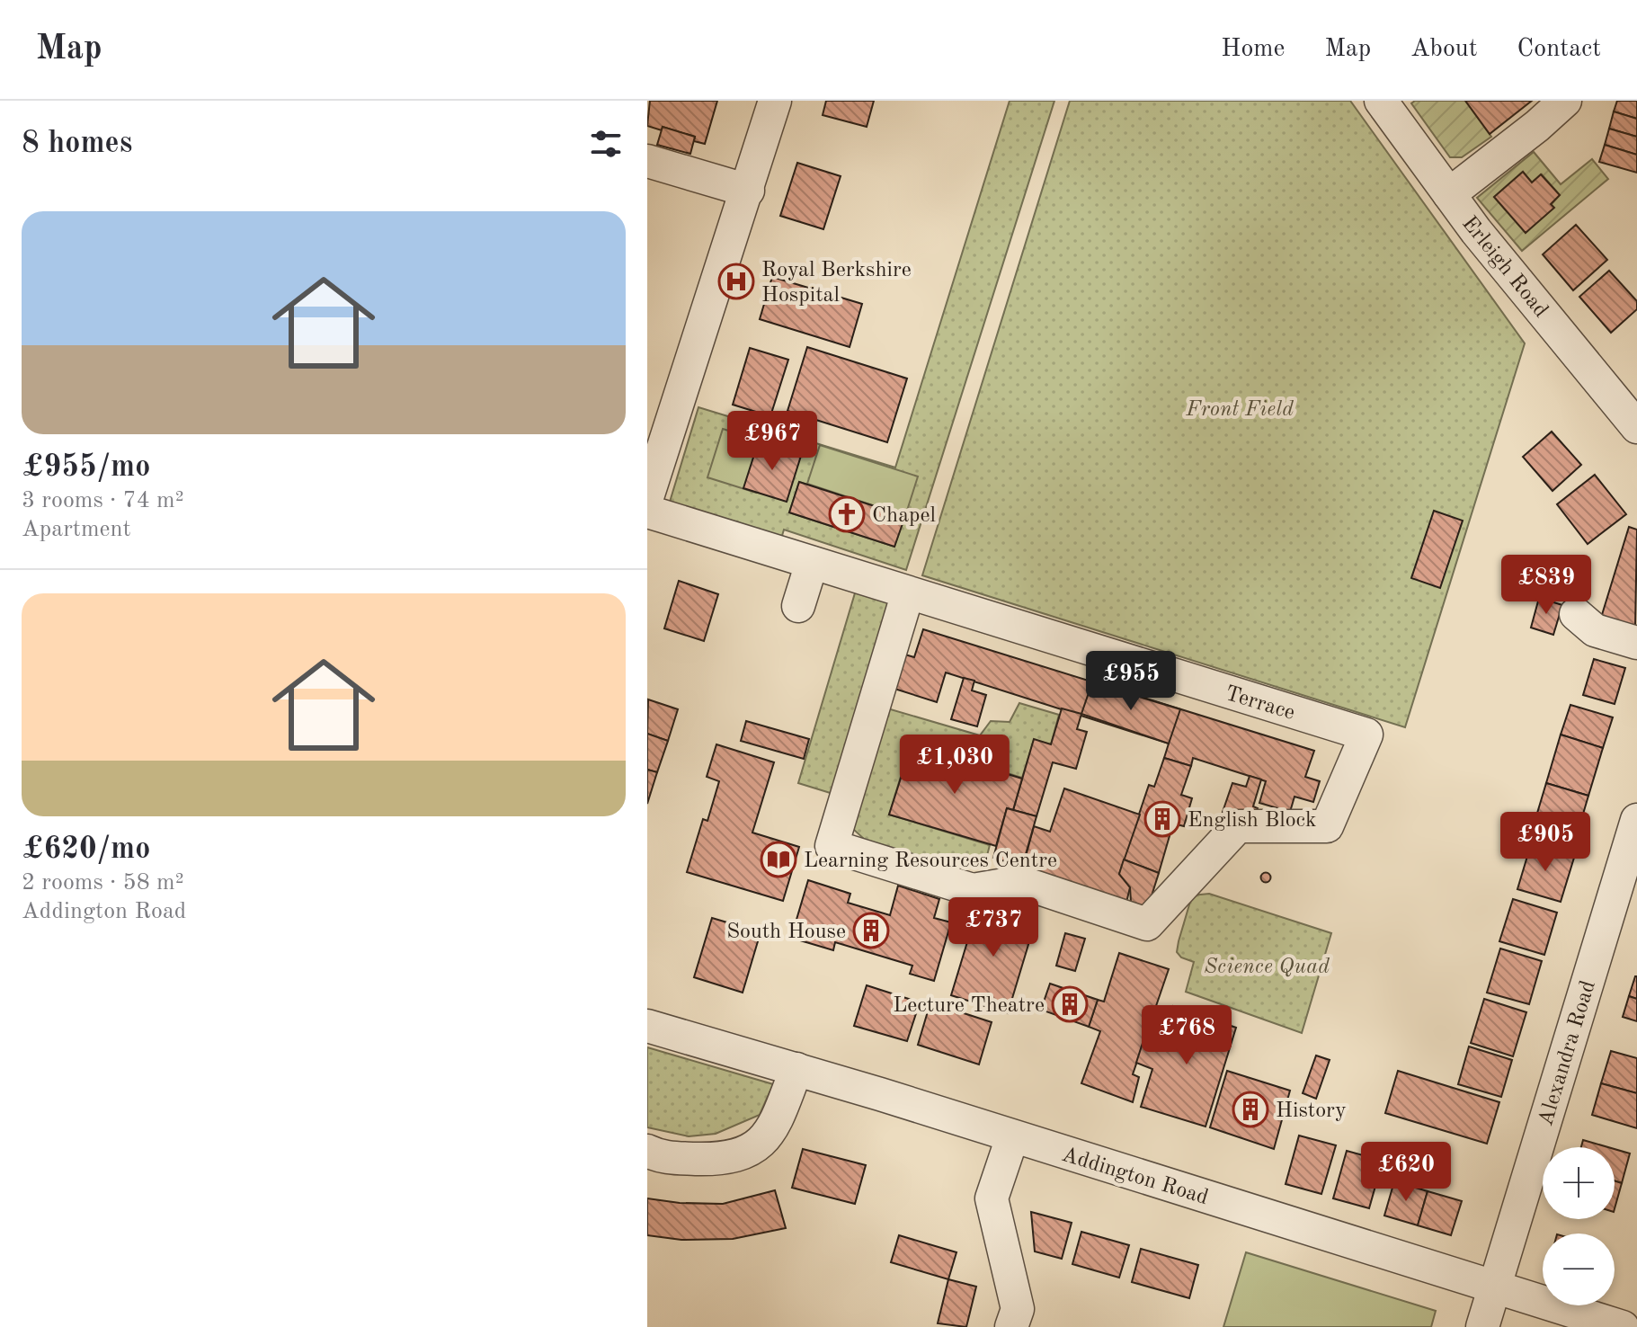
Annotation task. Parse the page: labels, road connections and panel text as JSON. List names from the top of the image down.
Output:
{
  "streets": {
    "street": [
      "Erleigh Road",
      "Terrace",
      "Alexandra Road",
      "Addington Road"
    ]
  },
  "crossings": [
    ["Alexandra Road", "Addington Road"]
  ],
  "parks": ["Front Field", "Science Quad"],
  "places": {
    "hospital": ["Royal Berkshire Hospital"],
    "church": ["Chapel"],
    "building": [
      "English Block",
      "South House",
      "Lecture Theatre",
      "History"
    ],
    "library": ["Learning Resources Centre"]
  },
  "page": {
    "header": "Map",
    "nav": [
      "Home",
      "Map",
      "About",
      "Contact"
    ],
    "heading": "8 homes",
    "list": [
      {
        "name": "£955/mo",
        "note": "3 rooms · 74 m² · Apartment"
      },
      {
        "name": "£620/mo",
        "note": "2 rooms · 58 m² · Addington Road"
      }
    ],
    "price": [
      "£967",
      "£839",
      "£955",
      "£1,030",
      "£905",
      "£737",
      "£768",
      "£620"
    ],
    "map_buttons": ["+", "−"]
  }
}
